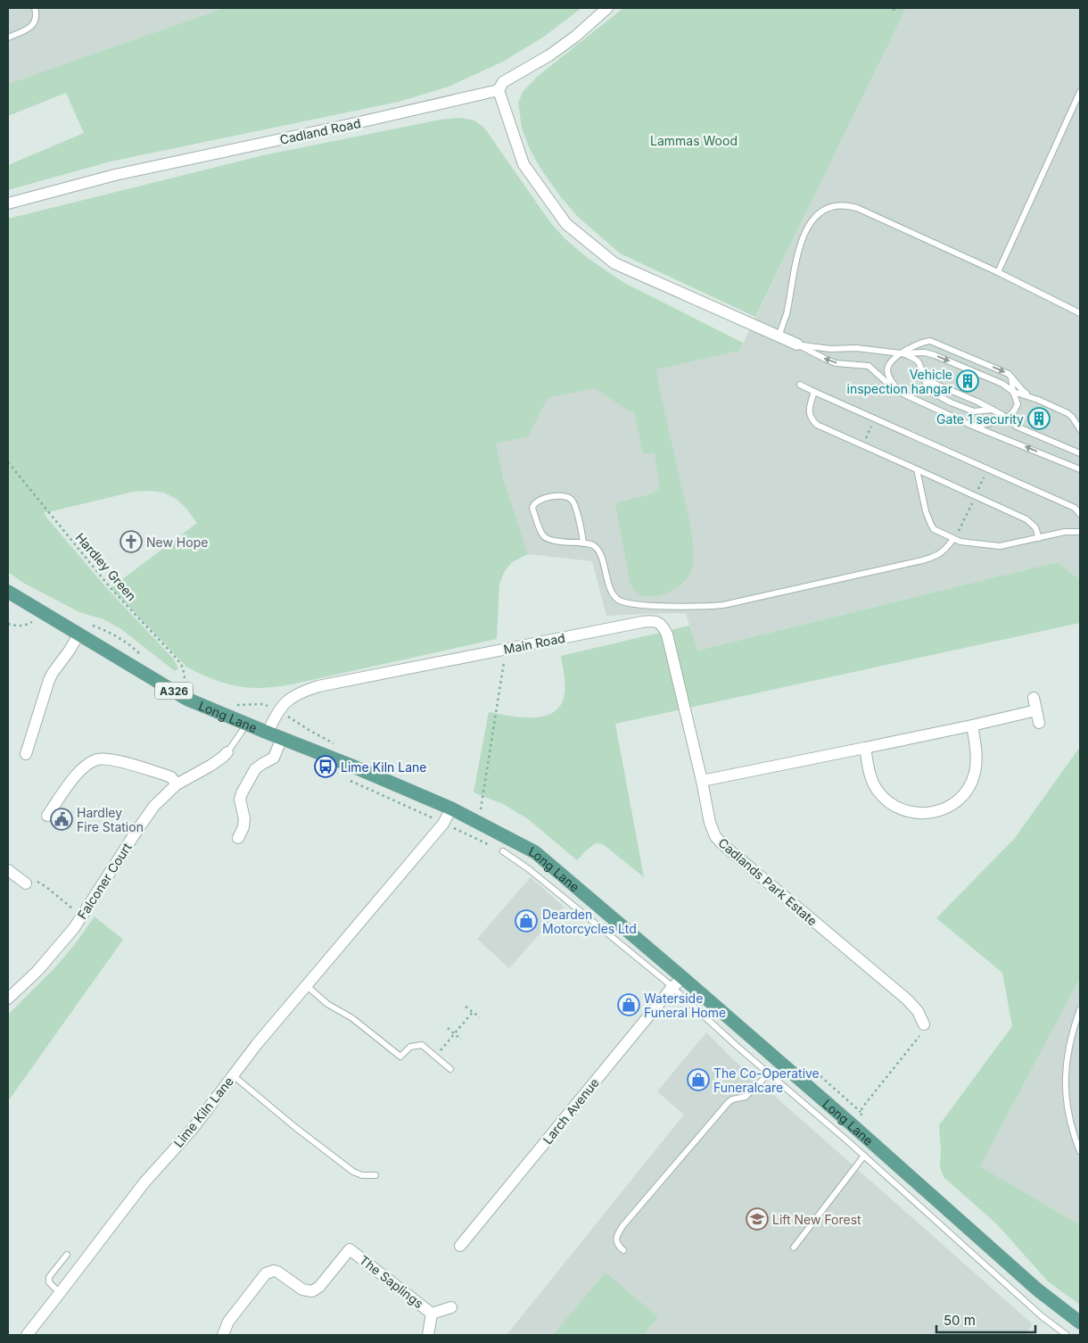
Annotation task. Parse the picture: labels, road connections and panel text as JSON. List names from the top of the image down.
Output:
{
  "streets": {
    "main road": ["A326", "Long Lane"],
    "street": [
      "Cadland Road",
      "Main Road",
      "Falconer Court",
      "Cadlands Park Estate",
      "Larch Avenue",
      "Lime Kiln Lane",
      "The Saplings"
    ],
    "path": ["Hardley Green"]
  },
  "crossings": [
    ["Main Road", "Long Lane"],
    ["Main Road", "Cadlands Park Estate"],
    ["Long Lane", "Falconer Court"],
    ["Long Lane", "Larch Avenue"],
    ["Long Lane", "Lime Kiln Lane"]
  ],
  "parks": ["Lammas Wood"],
  "places": {
    "building": ["Vehicle inspection hangar", "Gate 1 security"],
    "church": ["New Hope"],
    "bus stop": ["Lime Kiln Lane"],
    "public building": ["Hardley Fire Station"],
    "shop": ["Dearden Motorcycles Ltd", "Waterside Funeral Home", "The Co-Operative Funeralcare"],
    "school or university": ["Lift New Forest"]
  },
  "scale_bar": "50 m"
}
